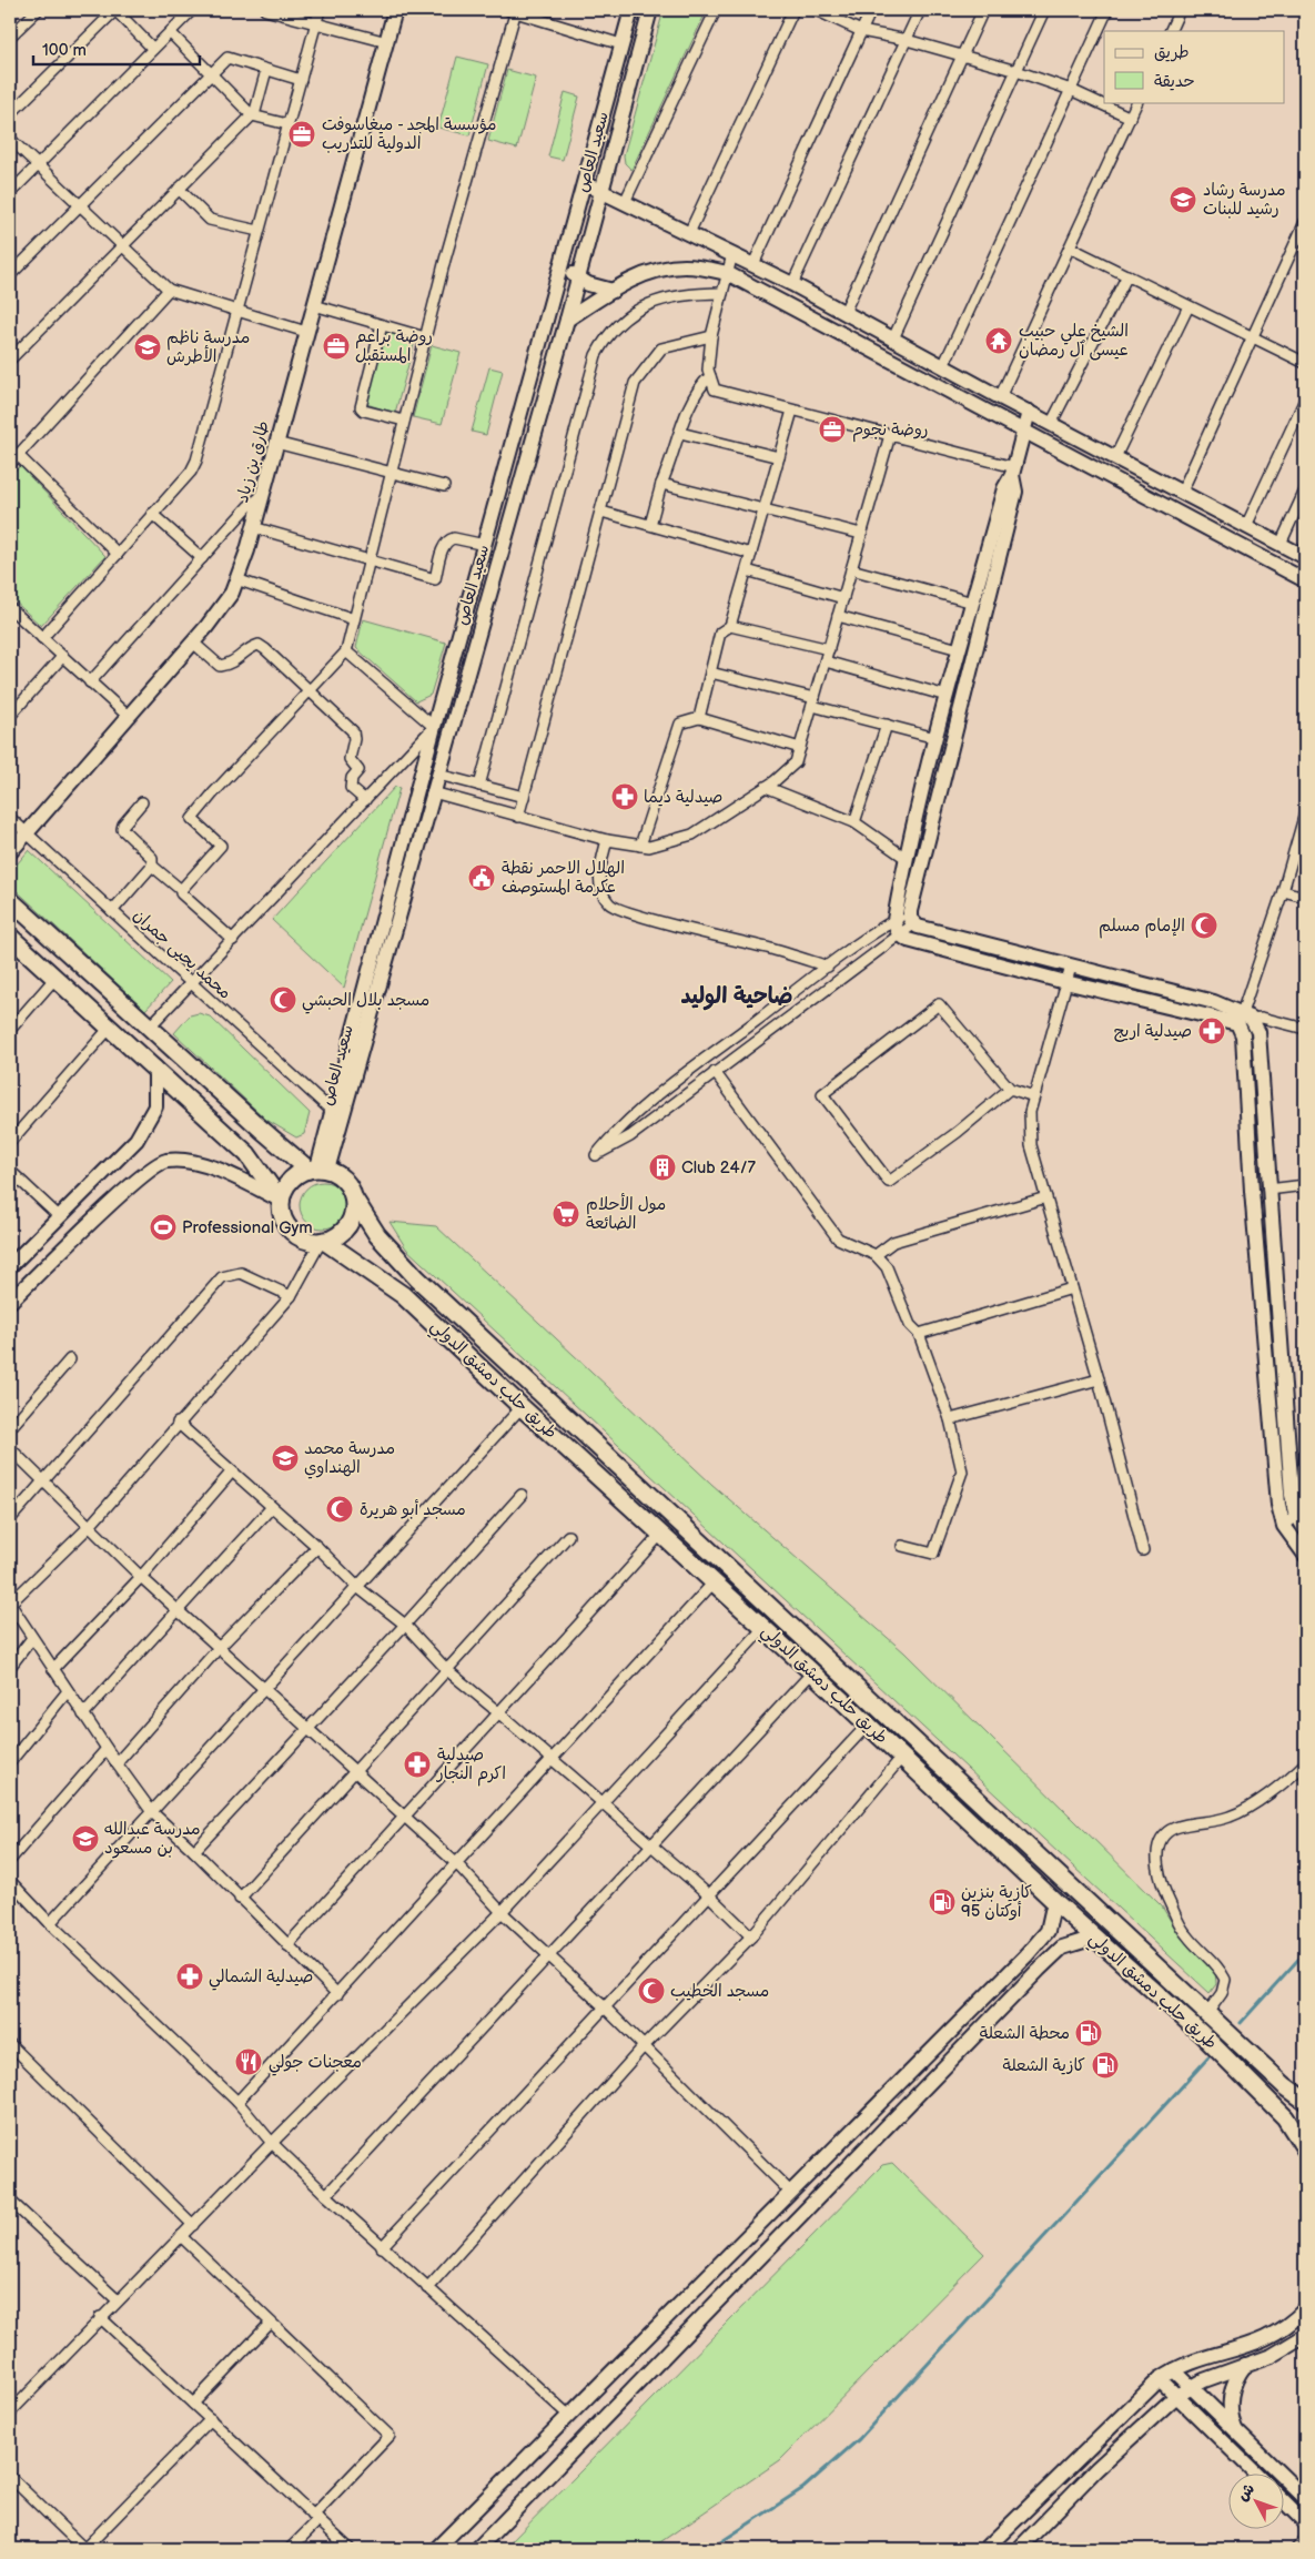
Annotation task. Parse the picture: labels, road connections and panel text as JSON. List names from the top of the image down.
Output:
{
  "streets": {
    "highway": ["طريق حلب دمشق الدولي"],
    "main road": ["سعيد العاص", "طارق بن زياد"],
    "street": ["محمد يحيى جمران"]
  },
  "crossings": [
    ["سعيد العاص", "طريق حلب دمشق الدولي"],
    ["طارق بن زياد", "محمد يحيى جمران"]
  ],
  "districts": ["ضاحية الوليد"],
  "places": {
    "office": ["مؤسسة المجد - ميغاسوفت الدولية للتدريب", "روضة براعم المستقبل", "روضة نجوم"],
    "school or university": [
      "مدرسة رشاد رشيد للبنات",
      "مدرسة ناظم الأطرش",
      "مدرسة محمد الهنداوي",
      "مدرسة عبدالله بن مسعود"
    ],
    "temple": ["الشيخ علي حبيب عيسى ٱل رمضان"],
    "pharmacy": [
      "صيدلية ديما",
      "صيدلية اريج",
      "صيدلية اكرم النجار",
      "صيدلية الشمالي"
    ],
    "public building": ["الهلال الاحمر نقطة عكرمة المستوصف"],
    "mosque": [
      "الإمام مسلم",
      "مسجد بلال الحبشي",
      "مسجد أبو هريرة",
      "مسجد الخطيب"
    ],
    "building": ["Club 24/7"],
    "supermarket": ["مول الأحلام الضائعة"],
    "sports": ["Professional Gym"],
    "fuel station": ["كازية بنزين أوكتان 95", "محطة الشعلة", "كازية الشعلة"],
    "restaurant": ["معجنات جولي"]
  },
  "legend": ["طريق", "حديقة"],
  "scale_bar": "100 m",
  "north": "top left"
}
